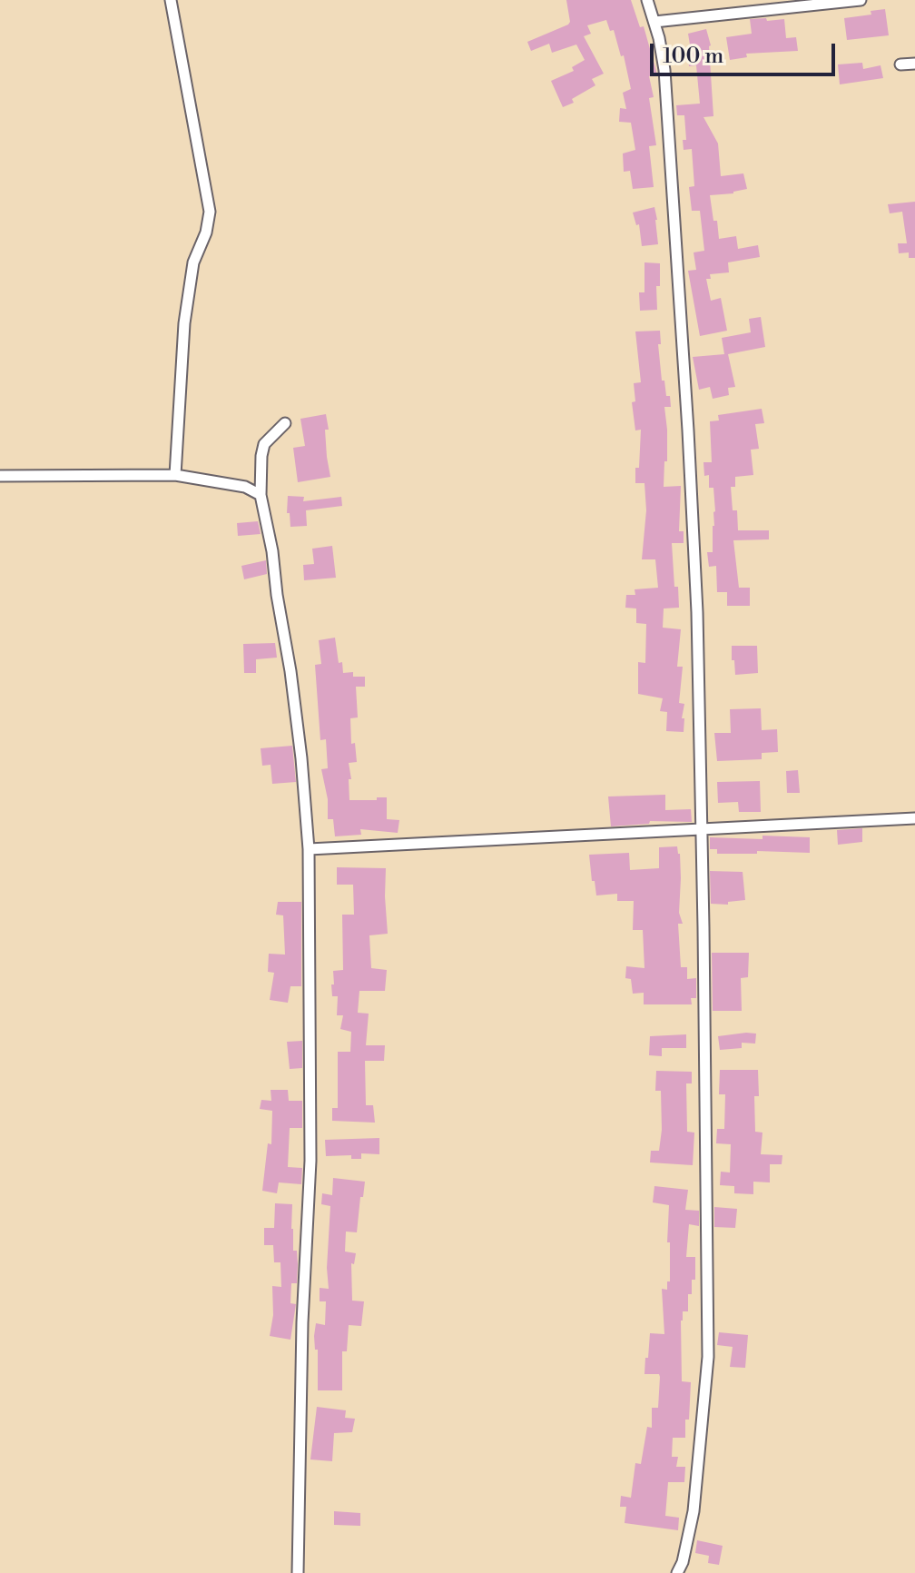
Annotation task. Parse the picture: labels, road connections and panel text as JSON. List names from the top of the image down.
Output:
{
  "scale_bar": "100 m"
}
